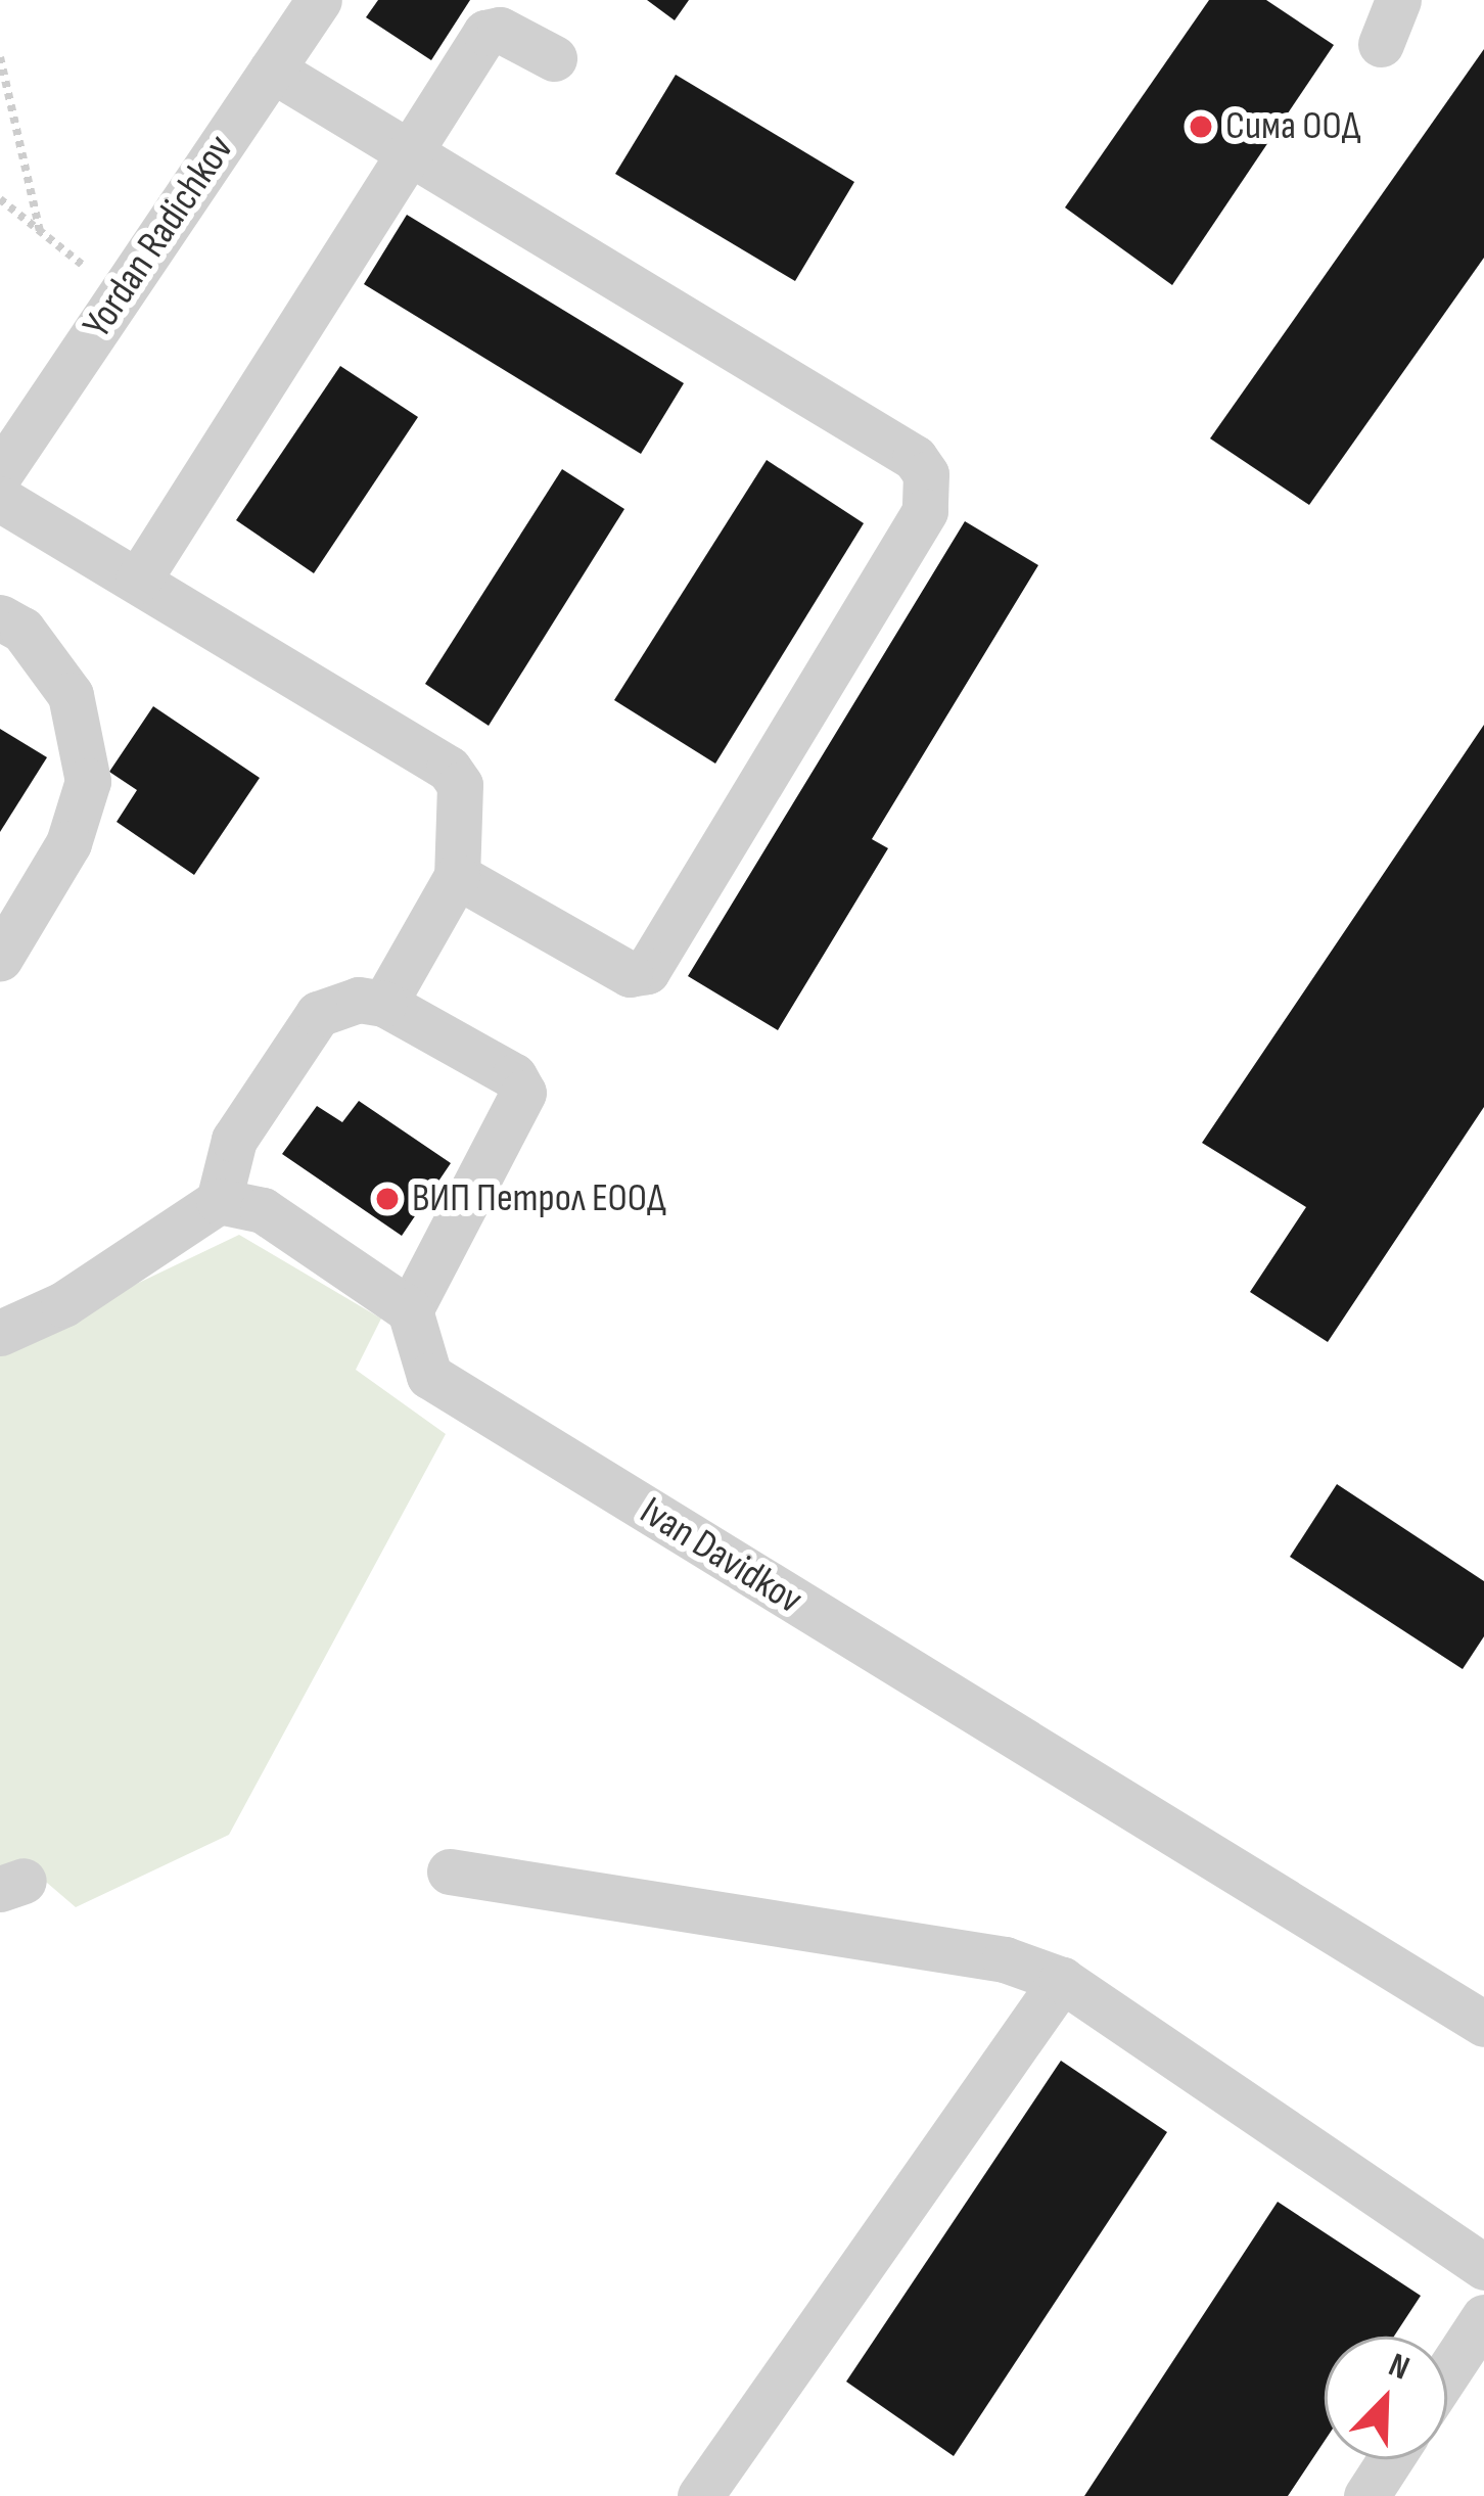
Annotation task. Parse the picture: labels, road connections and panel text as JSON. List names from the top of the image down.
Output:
{
  "streets": {
    "street": ["Yordan Radichkov", "Ivan Davidkov"]
  },
  "places": ["Сима ООД", "ВИП Петрол ЕООД"],
  "north": "top right"
}
